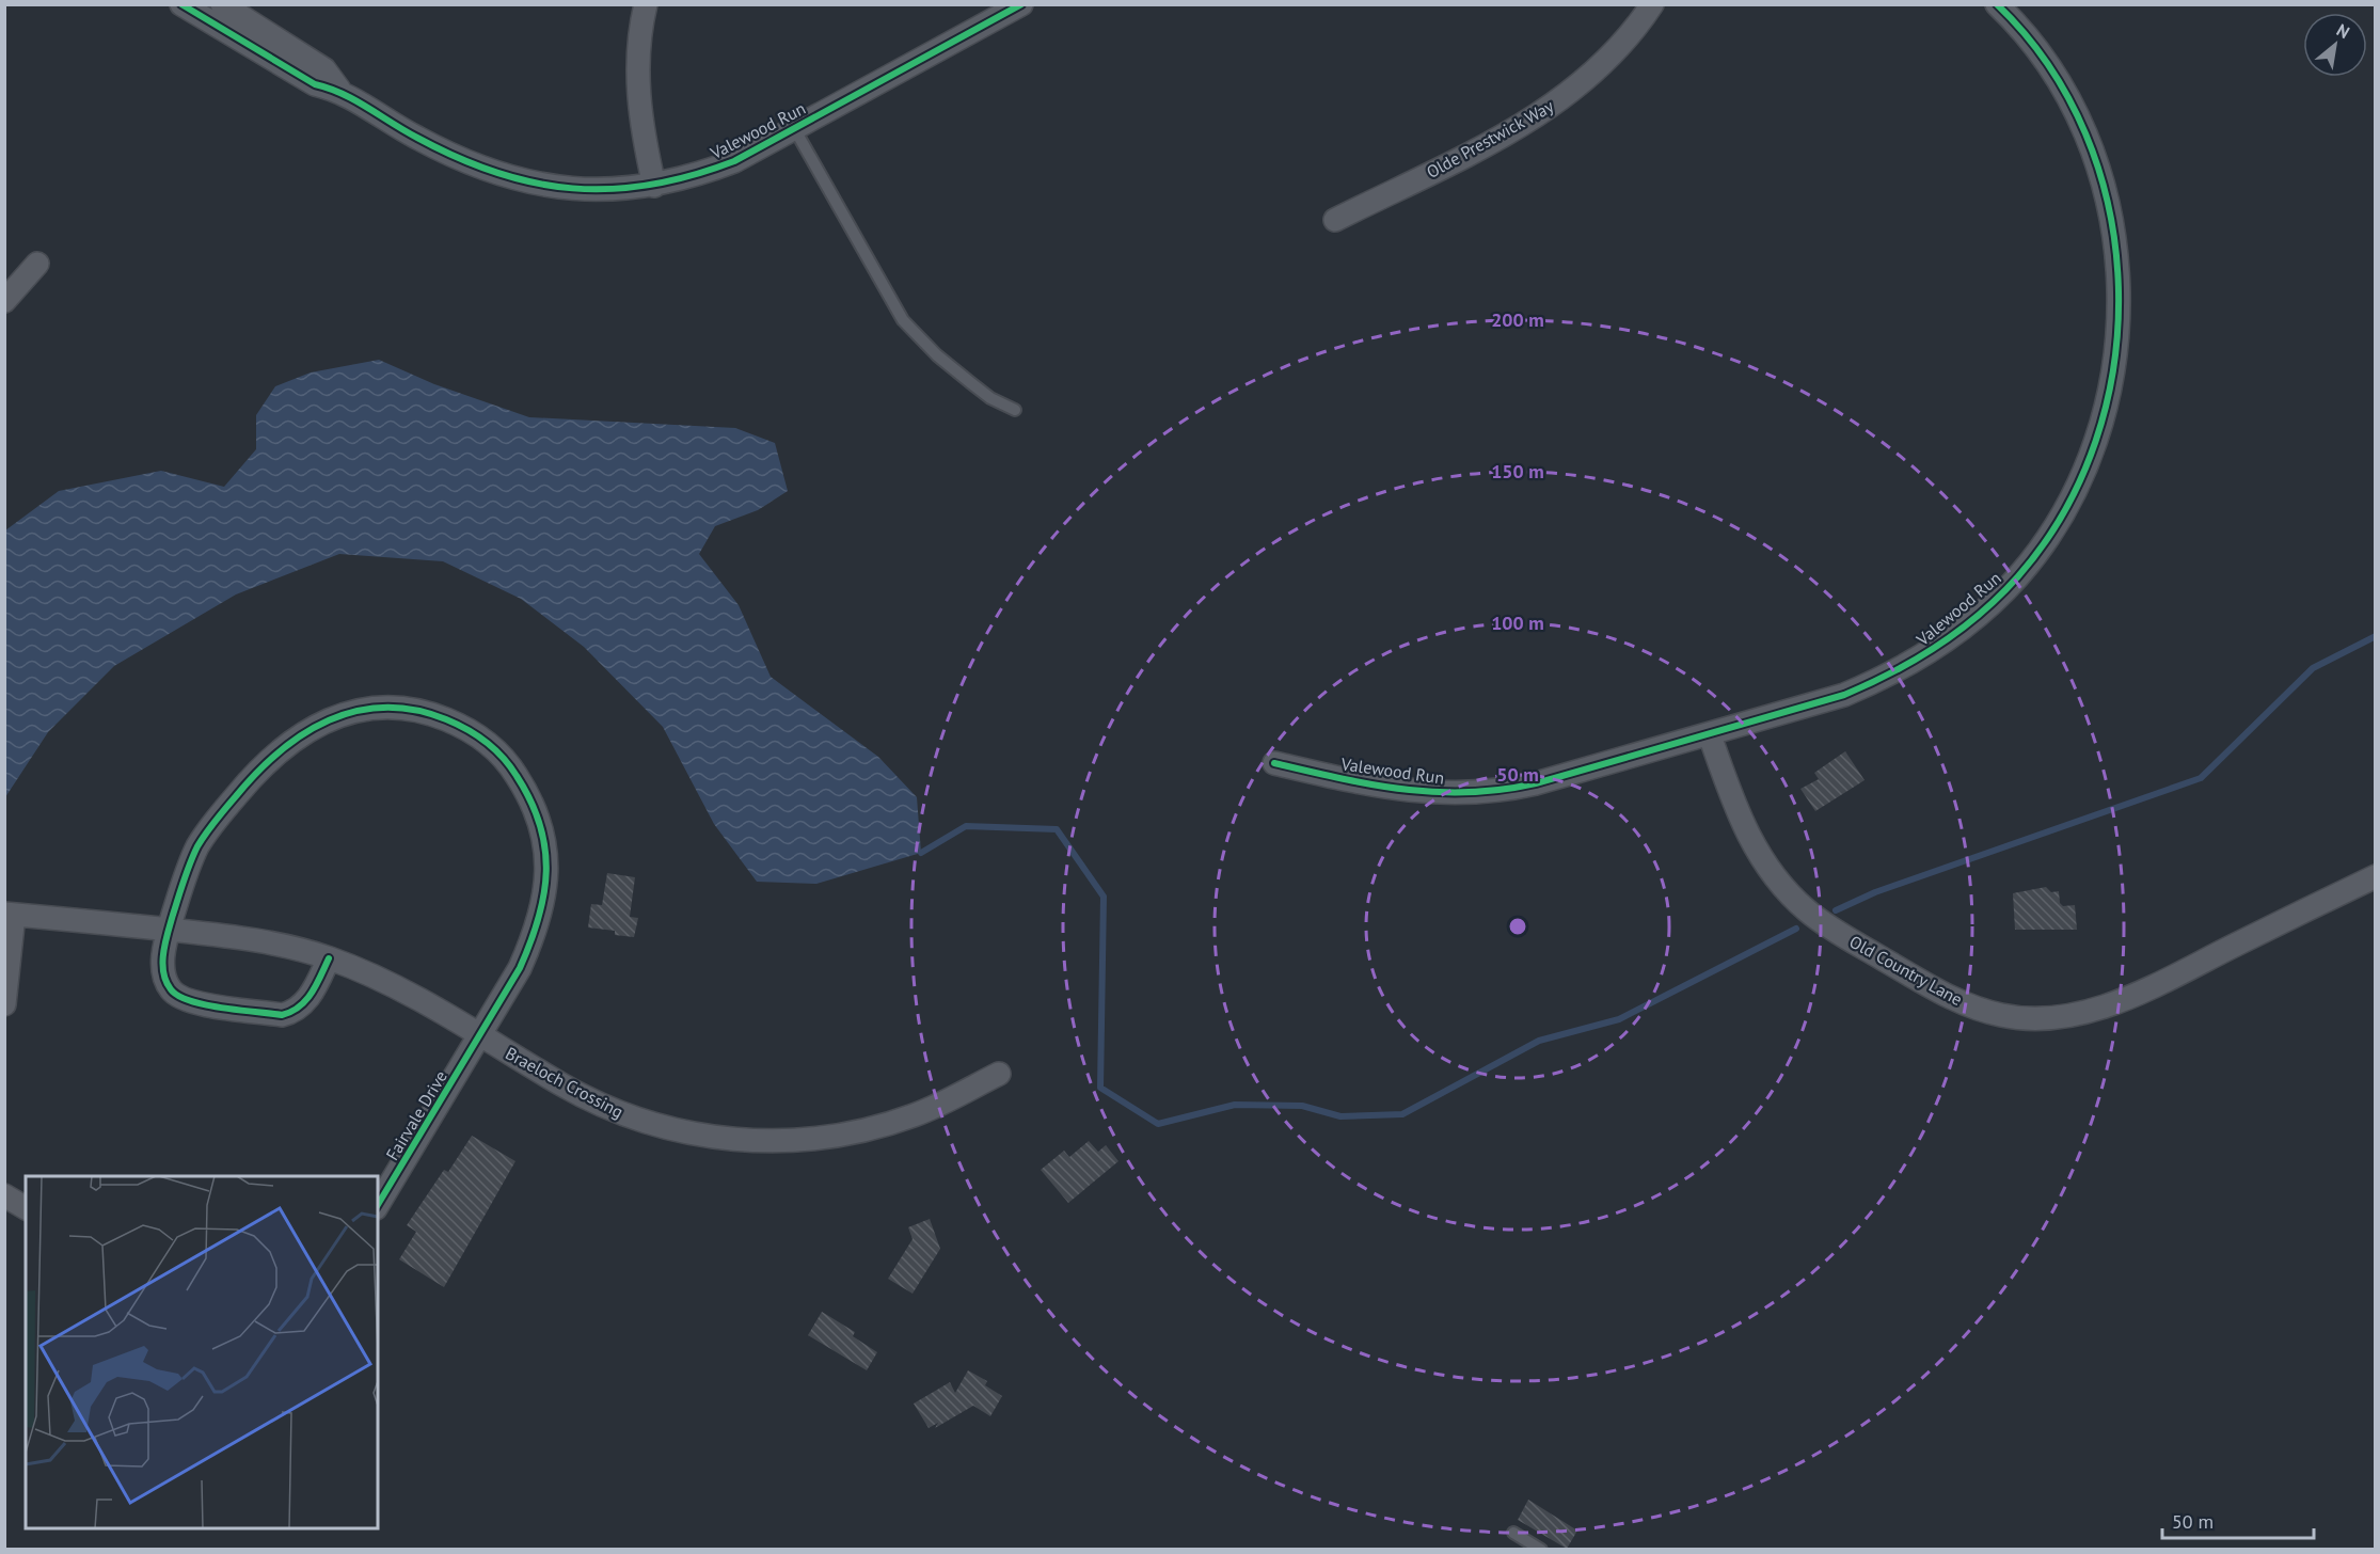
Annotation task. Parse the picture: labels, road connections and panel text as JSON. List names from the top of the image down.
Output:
{
  "streets": {
    "street": [
      "Valewood Run",
      "Olde Prestwick Way",
      "Old Country Lane",
      "Braeloch Crossing",
      "Fairvale Drive"
    ]
  },
  "crossings": [
    ["Valewood Run", "Old Country Lane"],
    ["Braeloch Crossing", "Fairvale Drive"]
  ],
  "scale_bar": "50 m",
  "north": "top right",
  "rings": [
    "200 m",
    "150 m",
    "100 m",
    "50 m"
  ]
}
